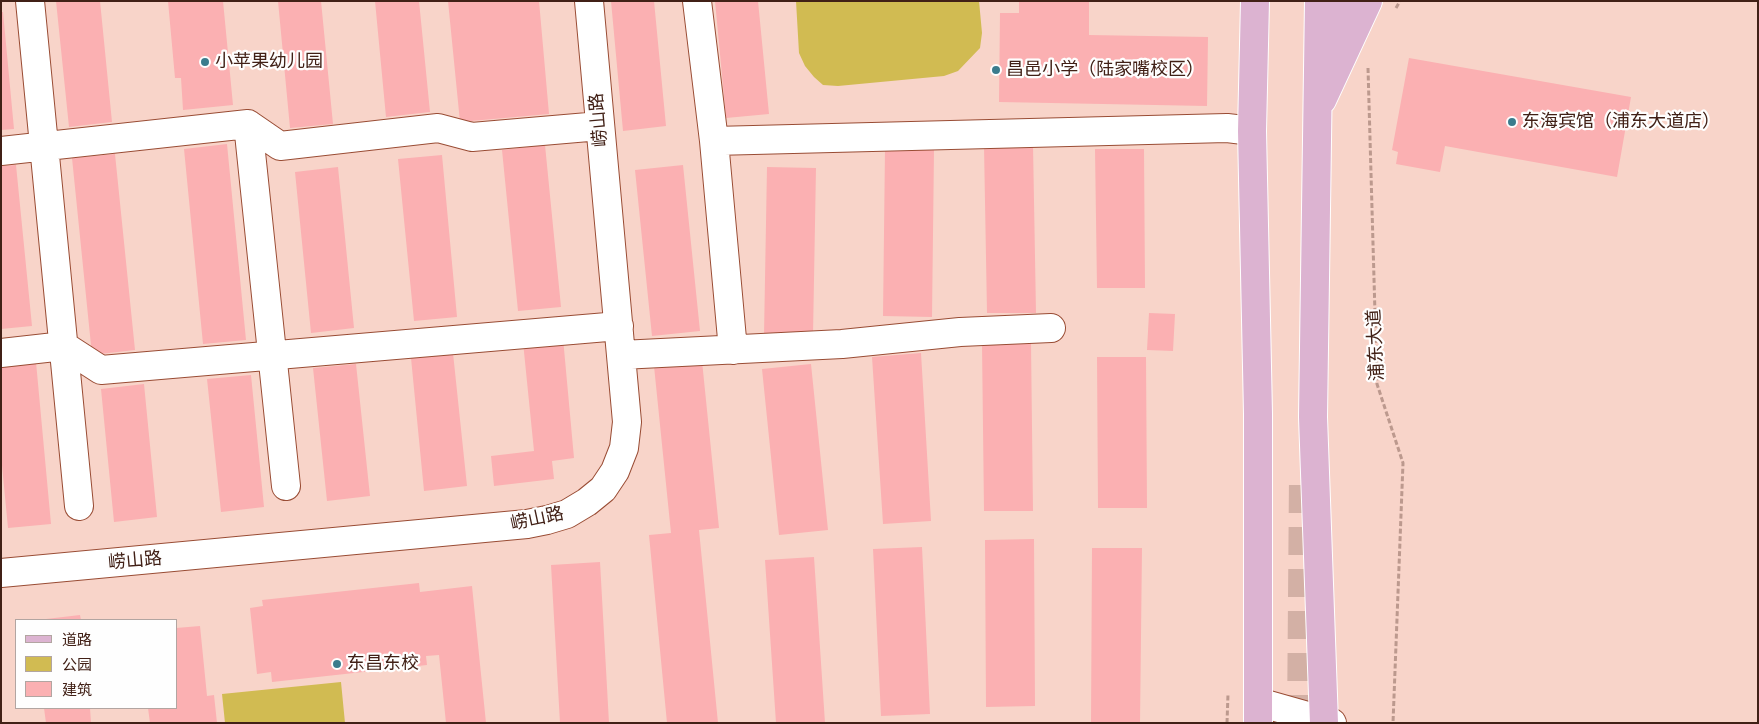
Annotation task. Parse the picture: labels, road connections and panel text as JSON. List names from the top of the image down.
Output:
{
  "streets": {
    "street": ["崂山路"],
    "path": ["浦东大道"]
  },
  "places": [
    "小苹果幼儿园",
    "昌邑小学（陆家嘴校区）",
    "东海宾馆（浦东大道店）",
    "东昌东校"
  ],
  "legend": ["道路", "公园", "建筑"]
}
